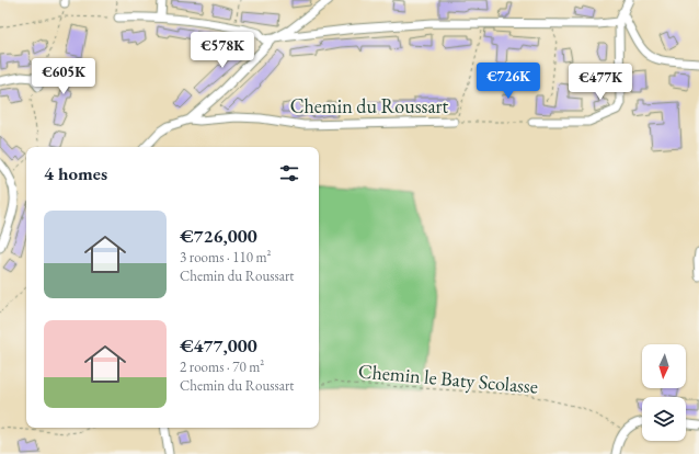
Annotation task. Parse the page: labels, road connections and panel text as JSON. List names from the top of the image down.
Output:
{
  "streets": {
    "street": ["Chemin du Roussart"],
    "path": ["Chemin le Baty Scolasse"]
  },
  "north": "bottom",
  "page": {
    "price": [
      "€578K",
      "€605K",
      "€726K",
      "€477K"
    ],
    "heading": "4 homes",
    "list": [
      {
        "name": "€726,000",
        "note": "3 rooms · 110 m² · Chemin du Roussart"
      },
      {
        "name": "€477,000",
        "note": "2 rooms · 70 m² · Chemin du Roussart"
      }
    ]
  }
}
